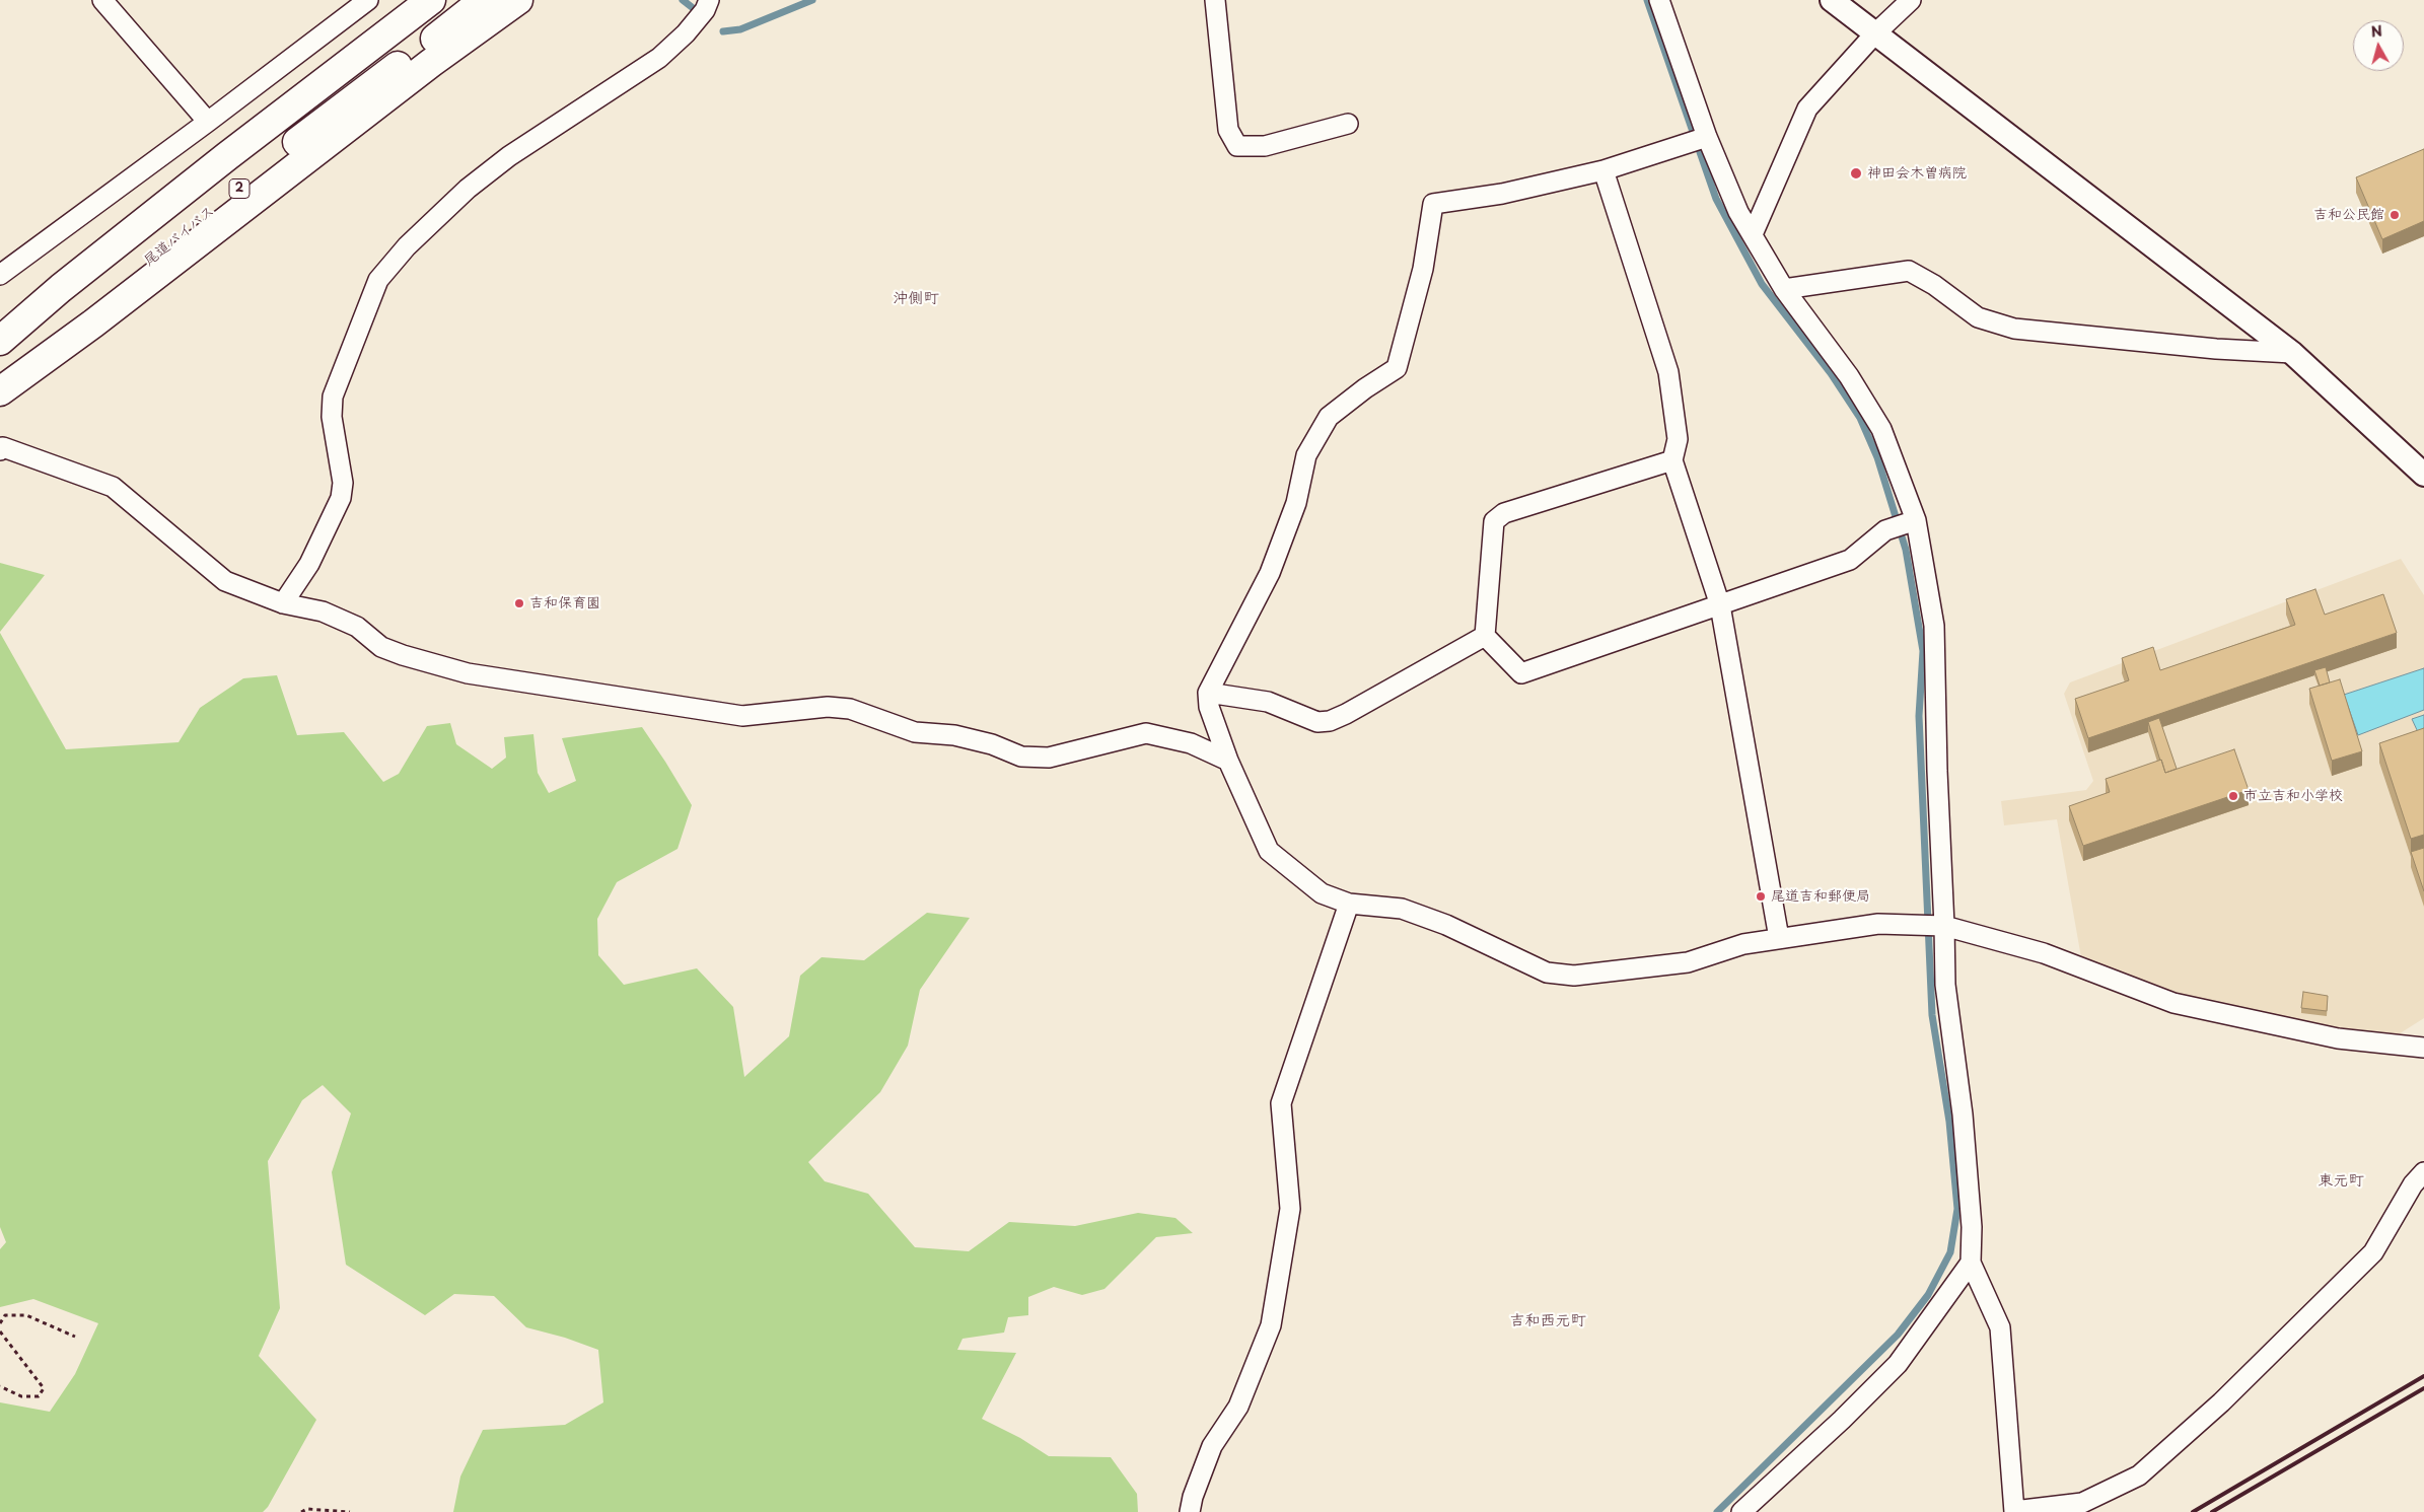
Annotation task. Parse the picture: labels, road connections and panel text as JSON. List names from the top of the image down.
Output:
{
  "streets": {
    "highway": ["2", "尾道バイパス"]
  },
  "districts": ["沖側町", "東元町", "吉和西元町"],
  "places": [
    "神田会木曽病院",
    "吉和公民館",
    "吉和保育園",
    "市立吉和小学校",
    "尾道吉和郵便局"
  ],
  "north": "top"
}
